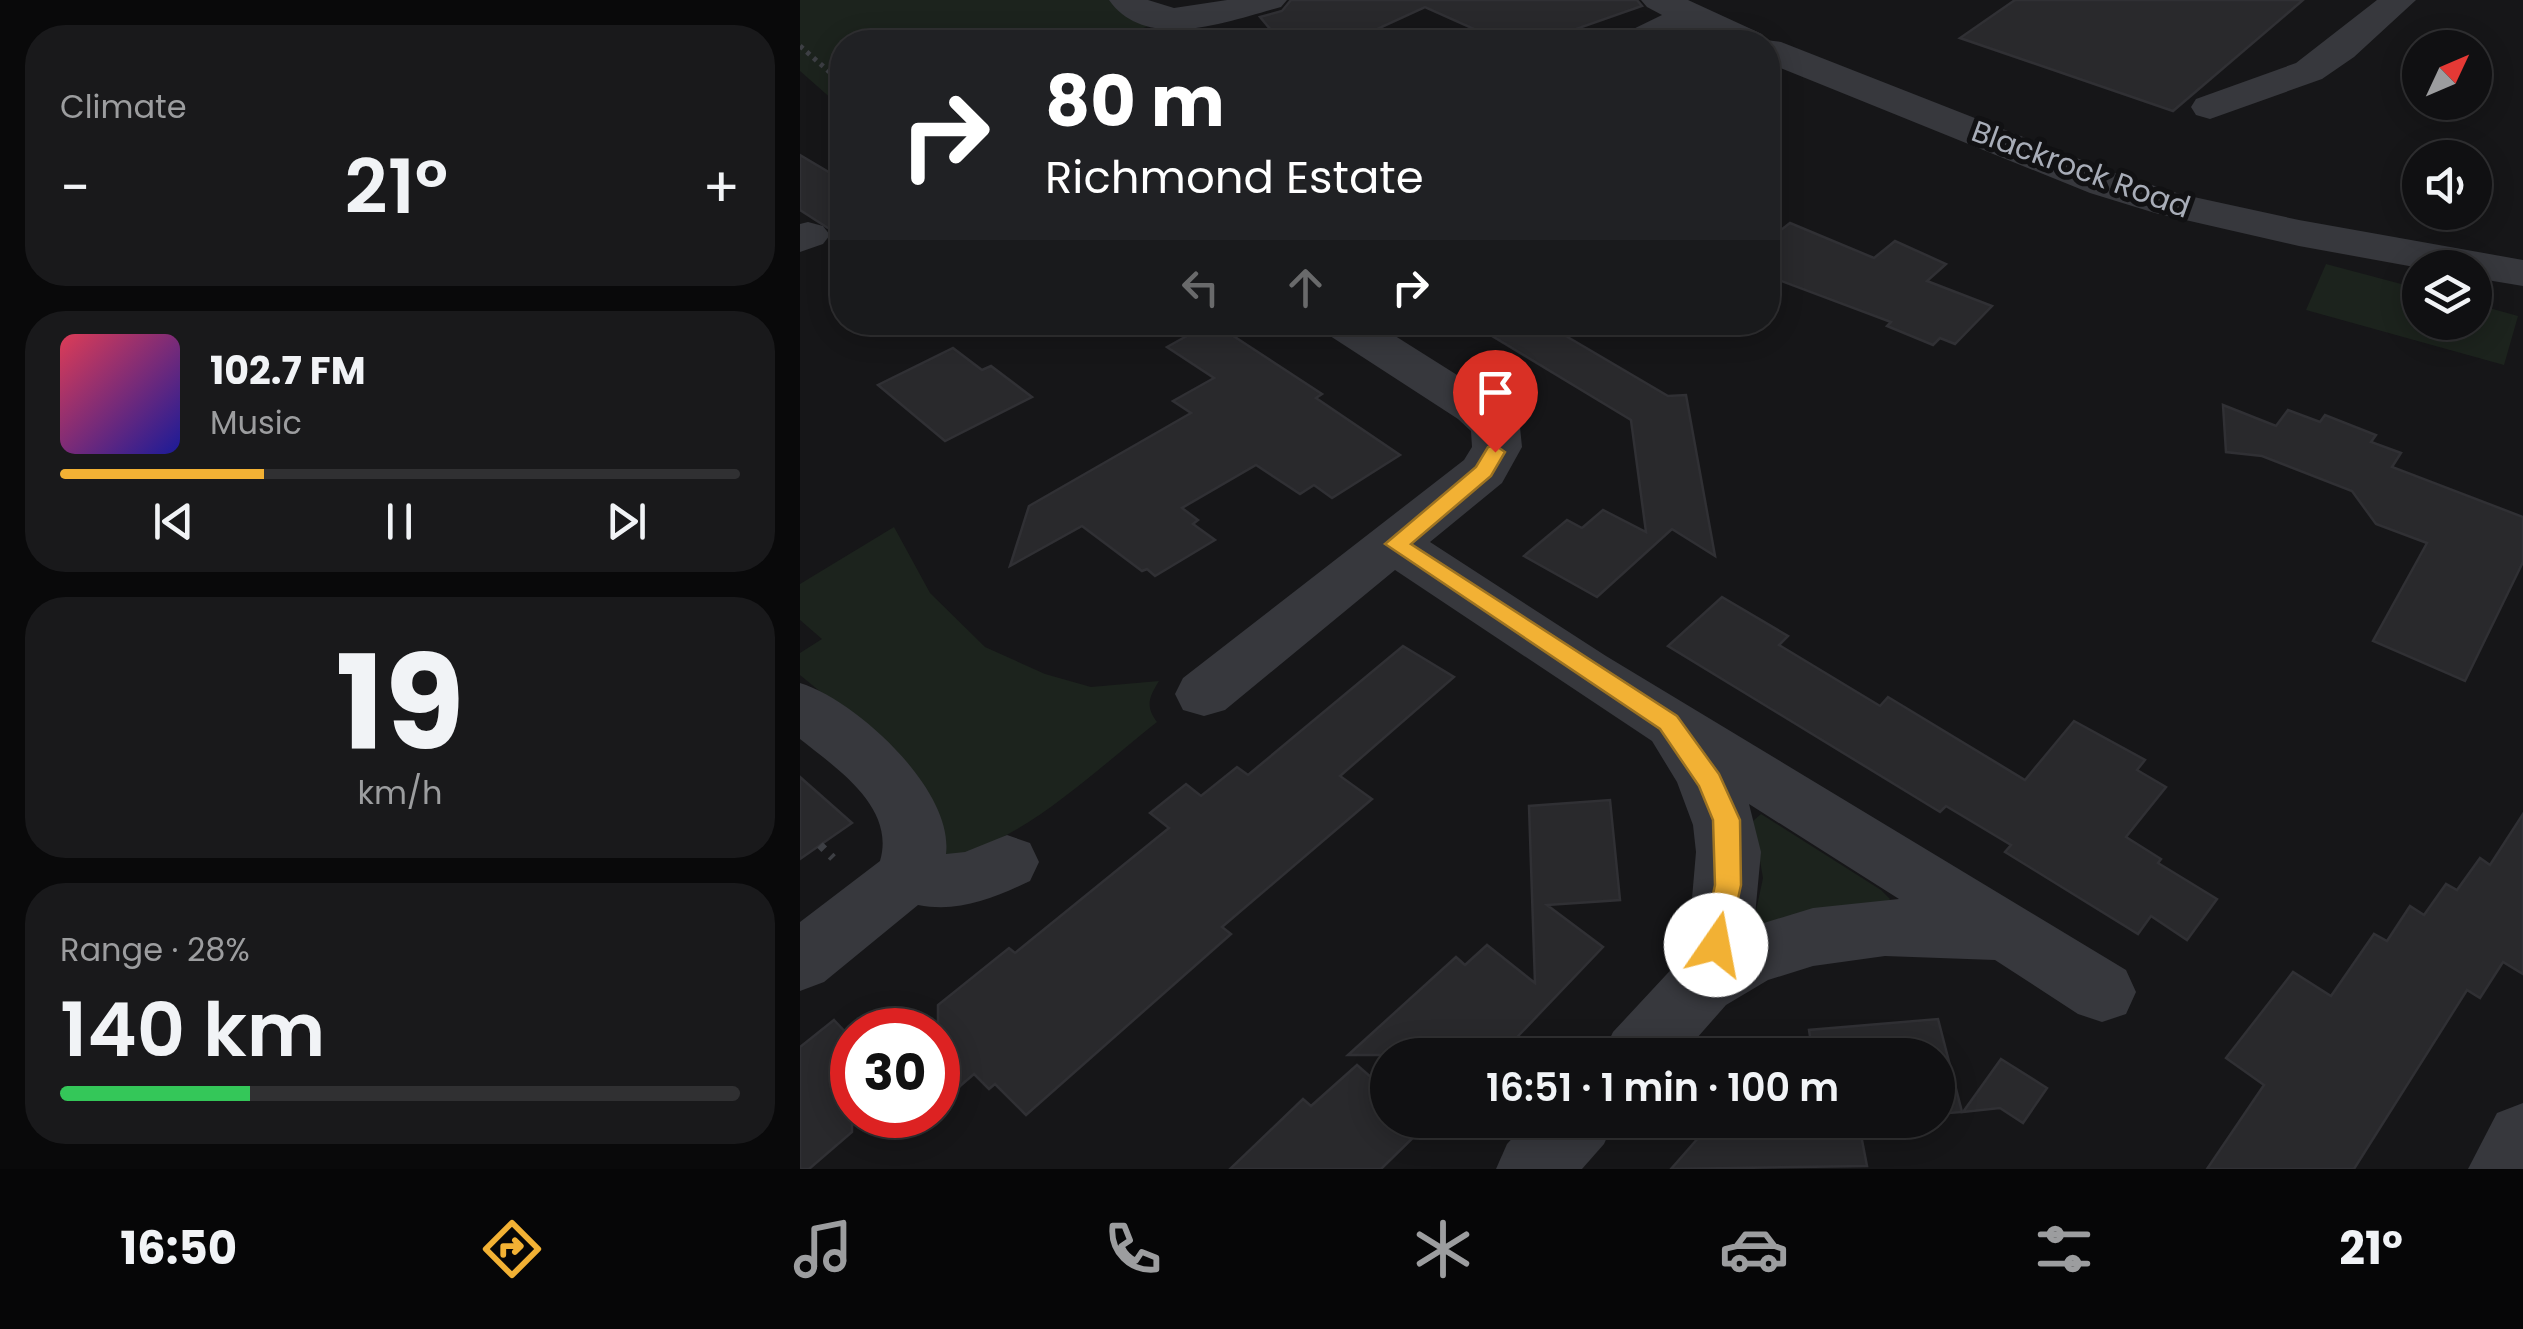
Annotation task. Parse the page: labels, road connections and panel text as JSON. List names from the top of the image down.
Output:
{
  "streets": {
    "street": ["Blackrock Road"]
  },
  "north": "top right",
  "page": {
    "tile": [
      "Climate",
      ["19", "km/h"],
      ["Range · 28%", "140 km"]
    ],
    "turn": ["80 m", "Richmond Estate"],
    "heat": ["−", "21°", "+"],
    "song": ["102.7 FM", "Music"],
    "limit": "30",
    "trip": "16:51 · 1 min · 100 m",
    "tabs": ["16:50", "21°"]
  }
}
